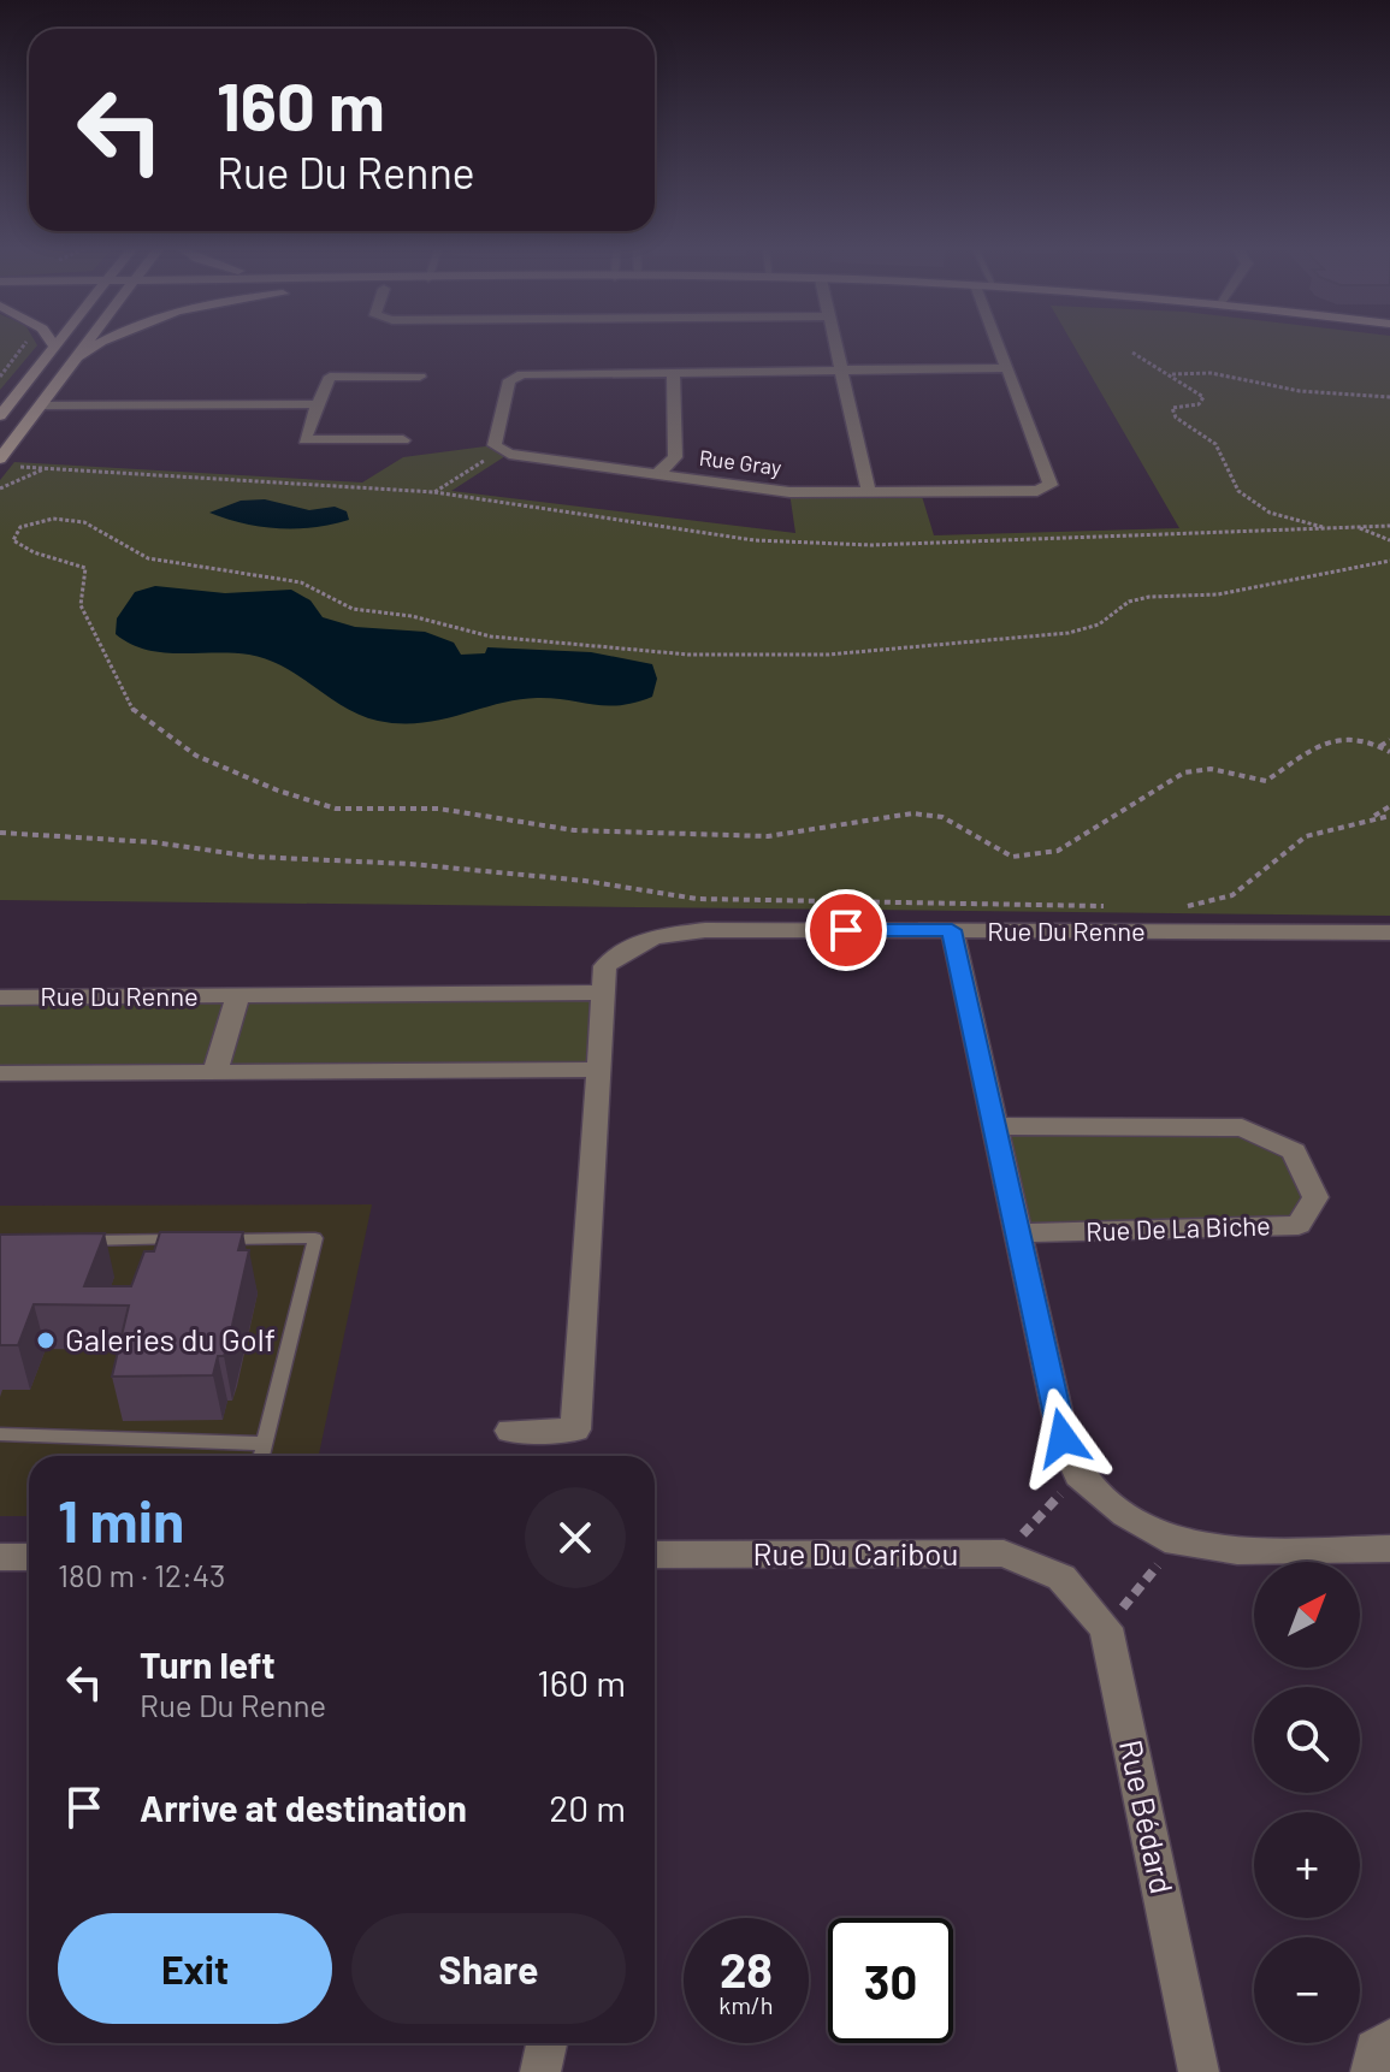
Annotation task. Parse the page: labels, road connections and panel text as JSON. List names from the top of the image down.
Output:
{
  "streets": {
    "street": [
      "Rue Gray",
      "Rue Du Renne",
      "Rue De La Biche",
      "Rue Du Caribou",
      "Rue Bédard"
    ]
  },
  "crossings": [
    ["Rue Du Caribou", "Rue Bédard"]
  ],
  "places": ["Galeries du Golf"],
  "north": "top right",
  "page": {
    "turn": ["160 m", "Rue Du Renne"],
    "heading": ["1 min", "180 m · 12:43"],
    "map_buttons": ["+", "−"],
    "list": [
      {
        "name": "Turn left",
        "note": "Rue Du Renne",
        "value": "160 m"
      },
      {
        "name": "Arrive at destination",
        "value": "20 m"
      }
    ],
    "buttons": ["Exit", "Share"],
    "speed": "28 km/h",
    "limit": "30"
  }
}
